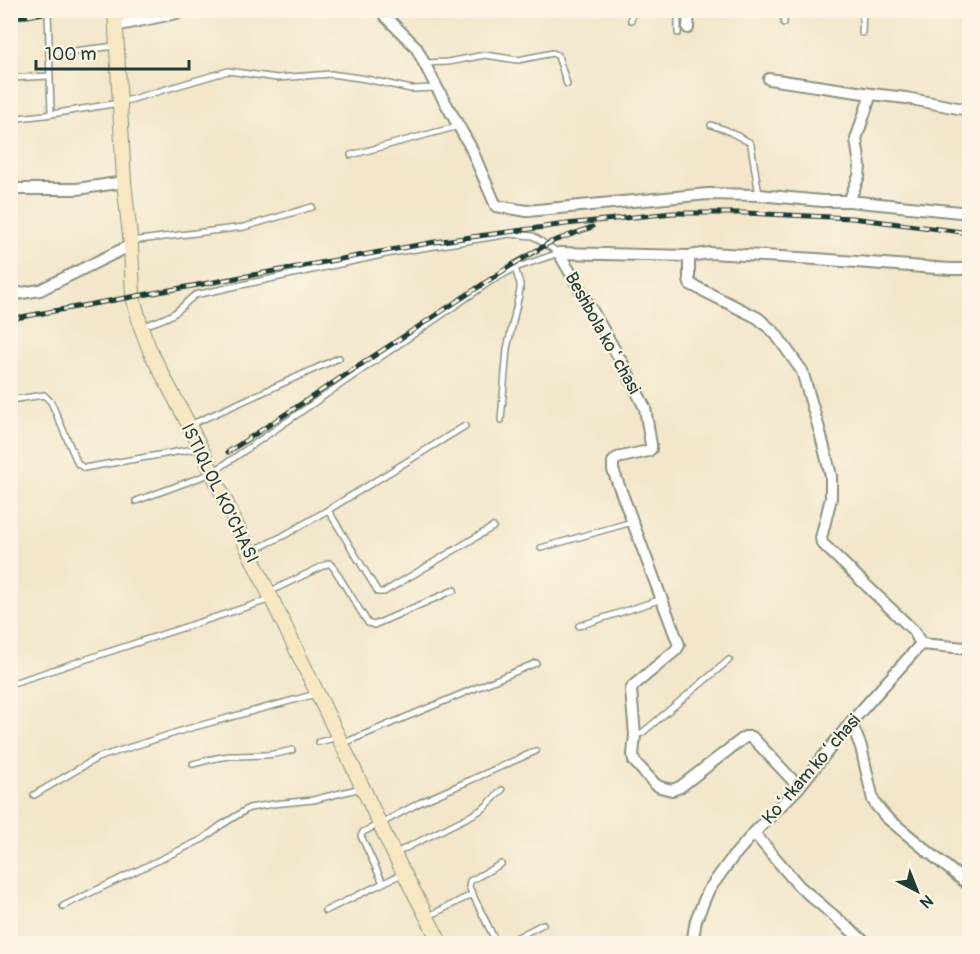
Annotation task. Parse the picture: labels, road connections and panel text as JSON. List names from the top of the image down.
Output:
{
  "streets": {
    "main road": ["ISTIQLOL KO'CHASI"],
    "street": ["Beshbola koʻchasi", "Koʻrkam koʻchasi"]
  },
  "crossings": [
    ["Beshbola koʻchasi", "Koʻrkam koʻchasi"]
  ],
  "scale_bar": "100 m",
  "north": "bottom right"
}
